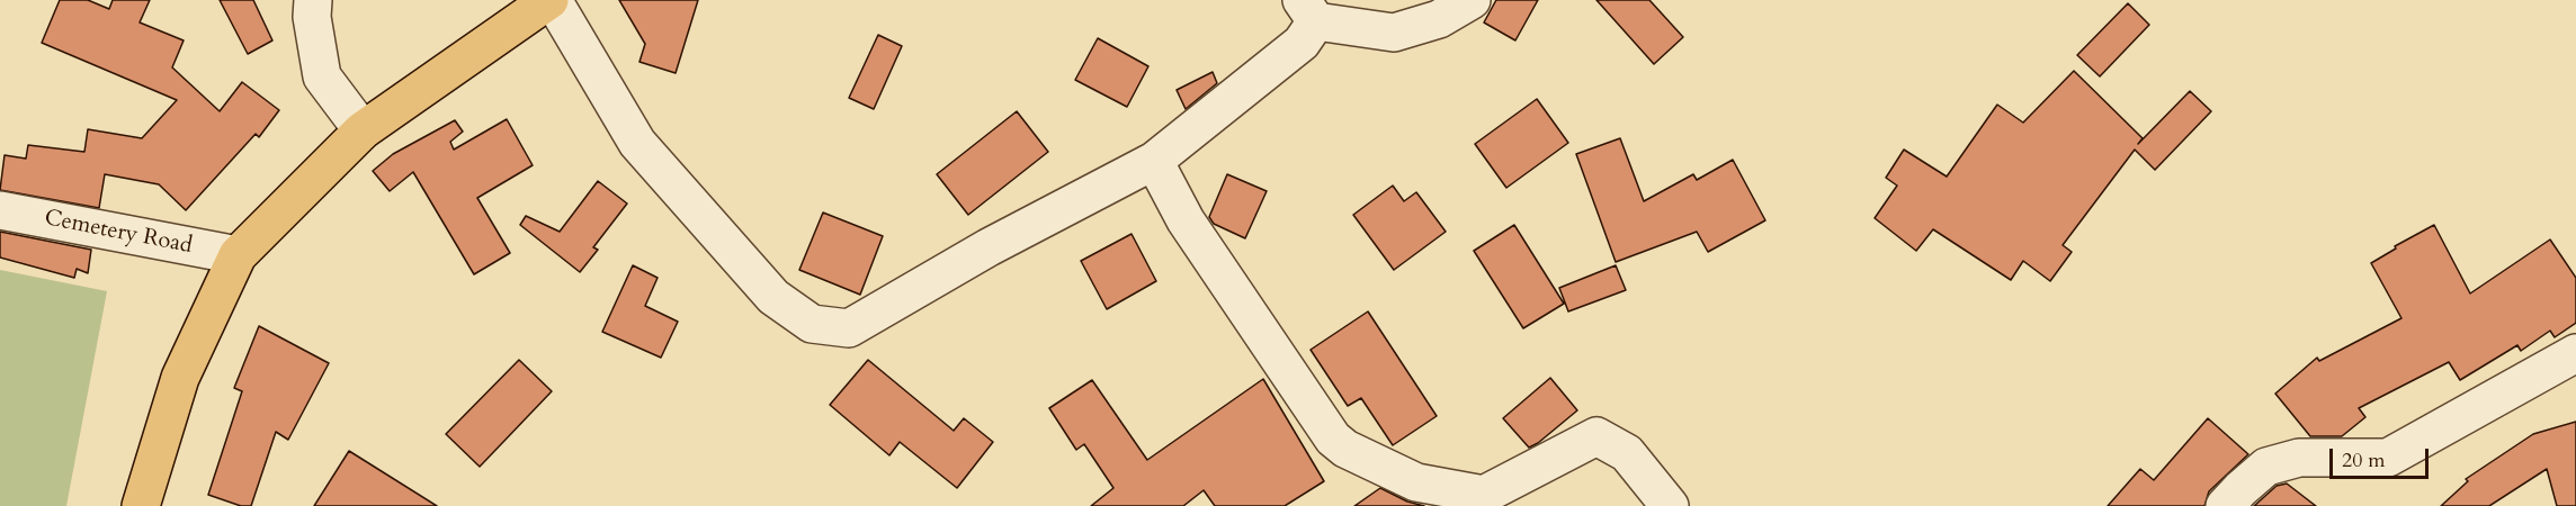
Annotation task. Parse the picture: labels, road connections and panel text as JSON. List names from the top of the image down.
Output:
{
  "streets": {
    "street": ["Cemetery Road"]
  },
  "scale_bar": "20 m"
}
